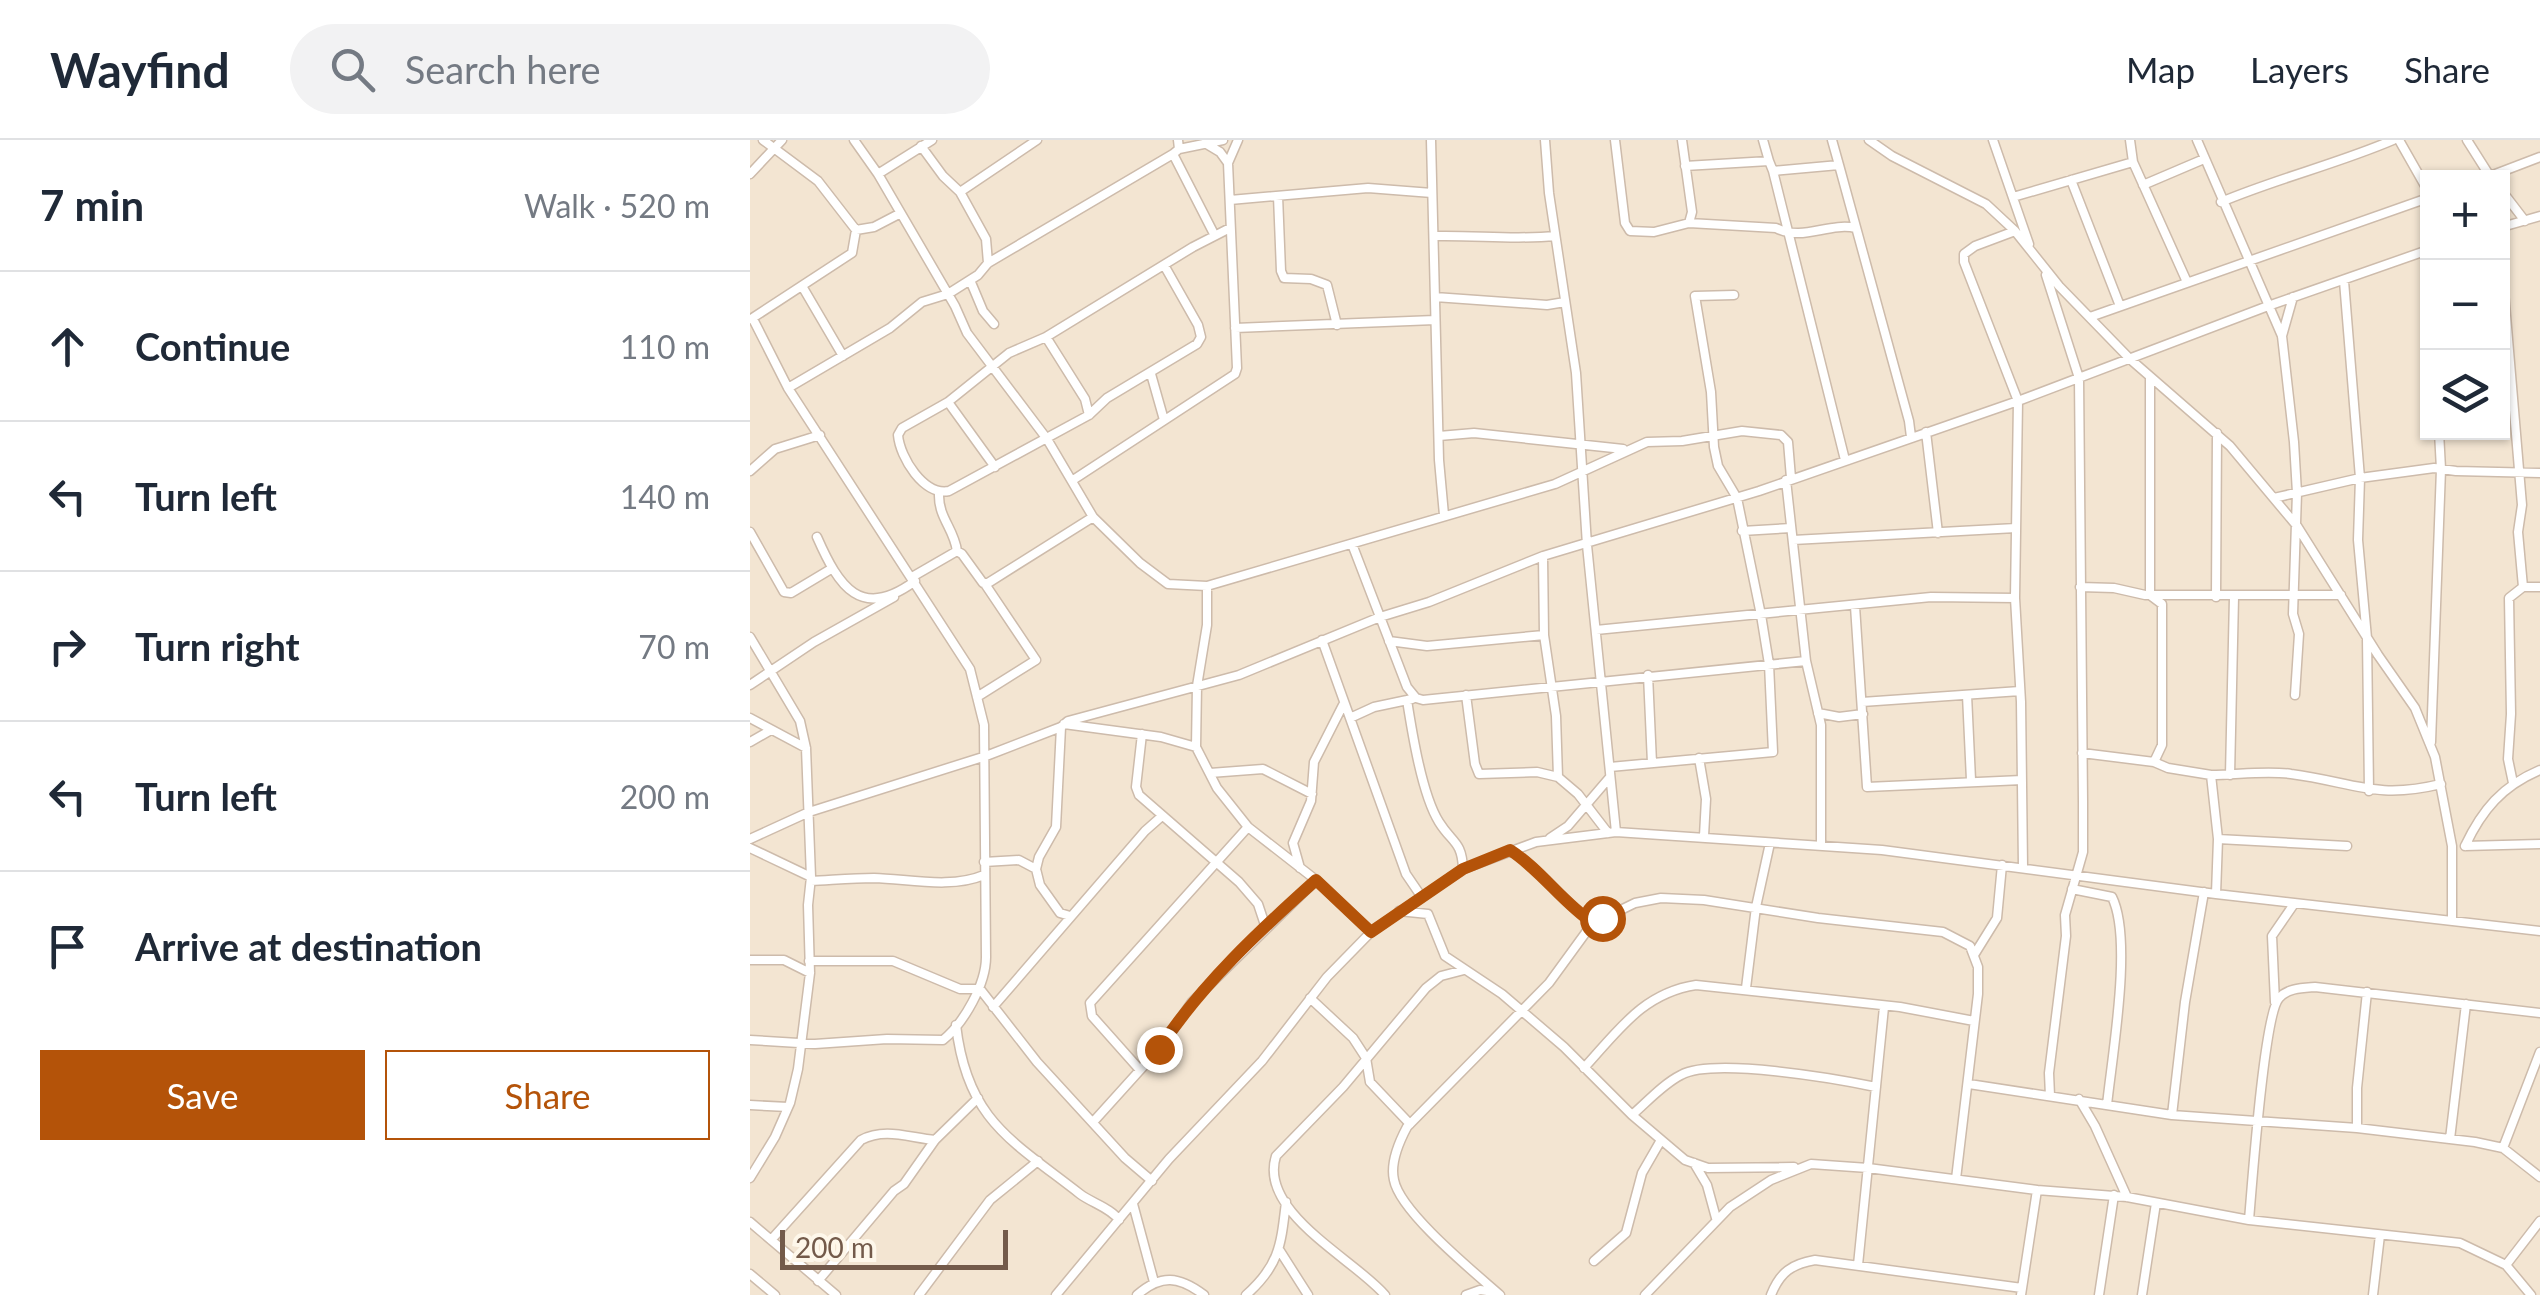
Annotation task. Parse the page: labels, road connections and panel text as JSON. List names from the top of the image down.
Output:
{
  "scale_bar": "200 m",
  "page": {
    "header": "Wayfind",
    "search": "Search here",
    "nav": ["Map", "Layers", "Share"],
    "heading": ["7 min", "Walk · 520 m"],
    "map_buttons": ["+", "−"],
    "list": [
      ["Continue", "110 m"],
      ["Turn left", "140 m"],
      ["Turn right", "70 m"],
      ["Turn left", "200 m"],
      "Arrive at destination"
    ],
    "buttons": ["Save", "Share"],
    "scale": "200 m"
  }
}
